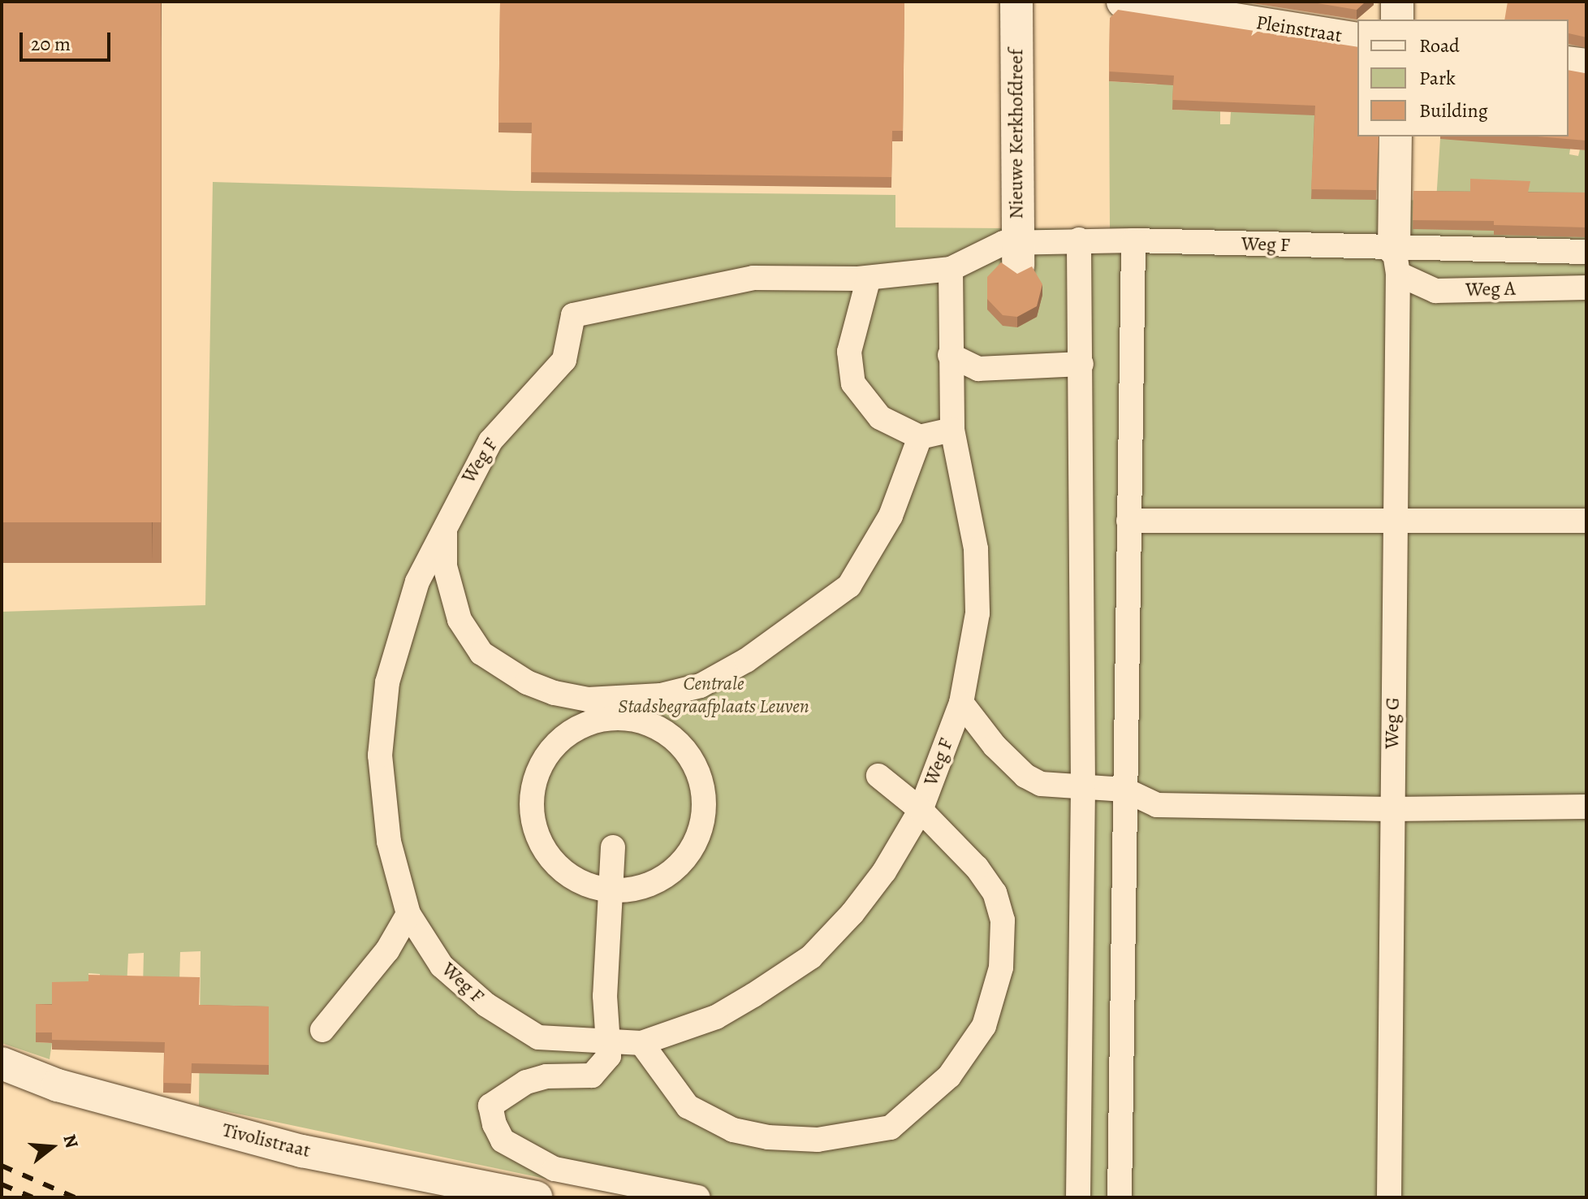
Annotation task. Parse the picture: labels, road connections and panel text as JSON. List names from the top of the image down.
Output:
{
  "streets": {
    "street": [
      "Pleinstraat",
      "Nieuwe Kerkhofdreef",
      "Weg F",
      "Weg A",
      "Weg G",
      "Tivolistraat"
    ]
  },
  "crossings": [
    ["Nieuwe Kerkhofdreef", "Weg F"],
    ["Weg F", "Weg A"],
    ["Weg F", "Weg G"],
    ["Weg A", "Weg G"]
  ],
  "parks": ["Centrale Stadsbegraafplaats Leuven"],
  "legend": ["Road", "Park", "Building"],
  "scale_bar": "20 m",
  "north": "right"
}
